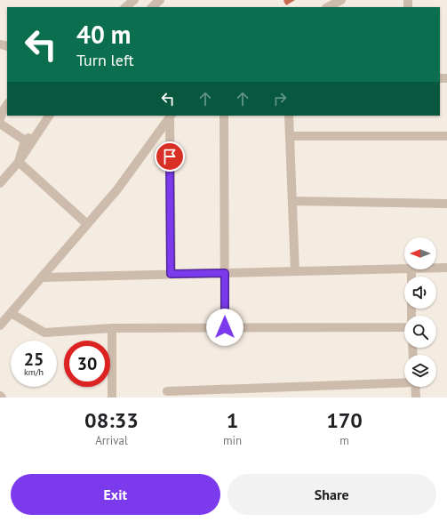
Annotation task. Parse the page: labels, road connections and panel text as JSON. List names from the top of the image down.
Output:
{
  "north": "left",
  "page": {
    "turn": ["40 m", "Turn left"],
    "speed": "25 km/h",
    "limit": "30",
    "eta": [
      "08:33",
      "Arrival",
      "1",
      "min",
      "170",
      "m"
    ],
    "buttons": ["Exit", "Share"]
  }
}
